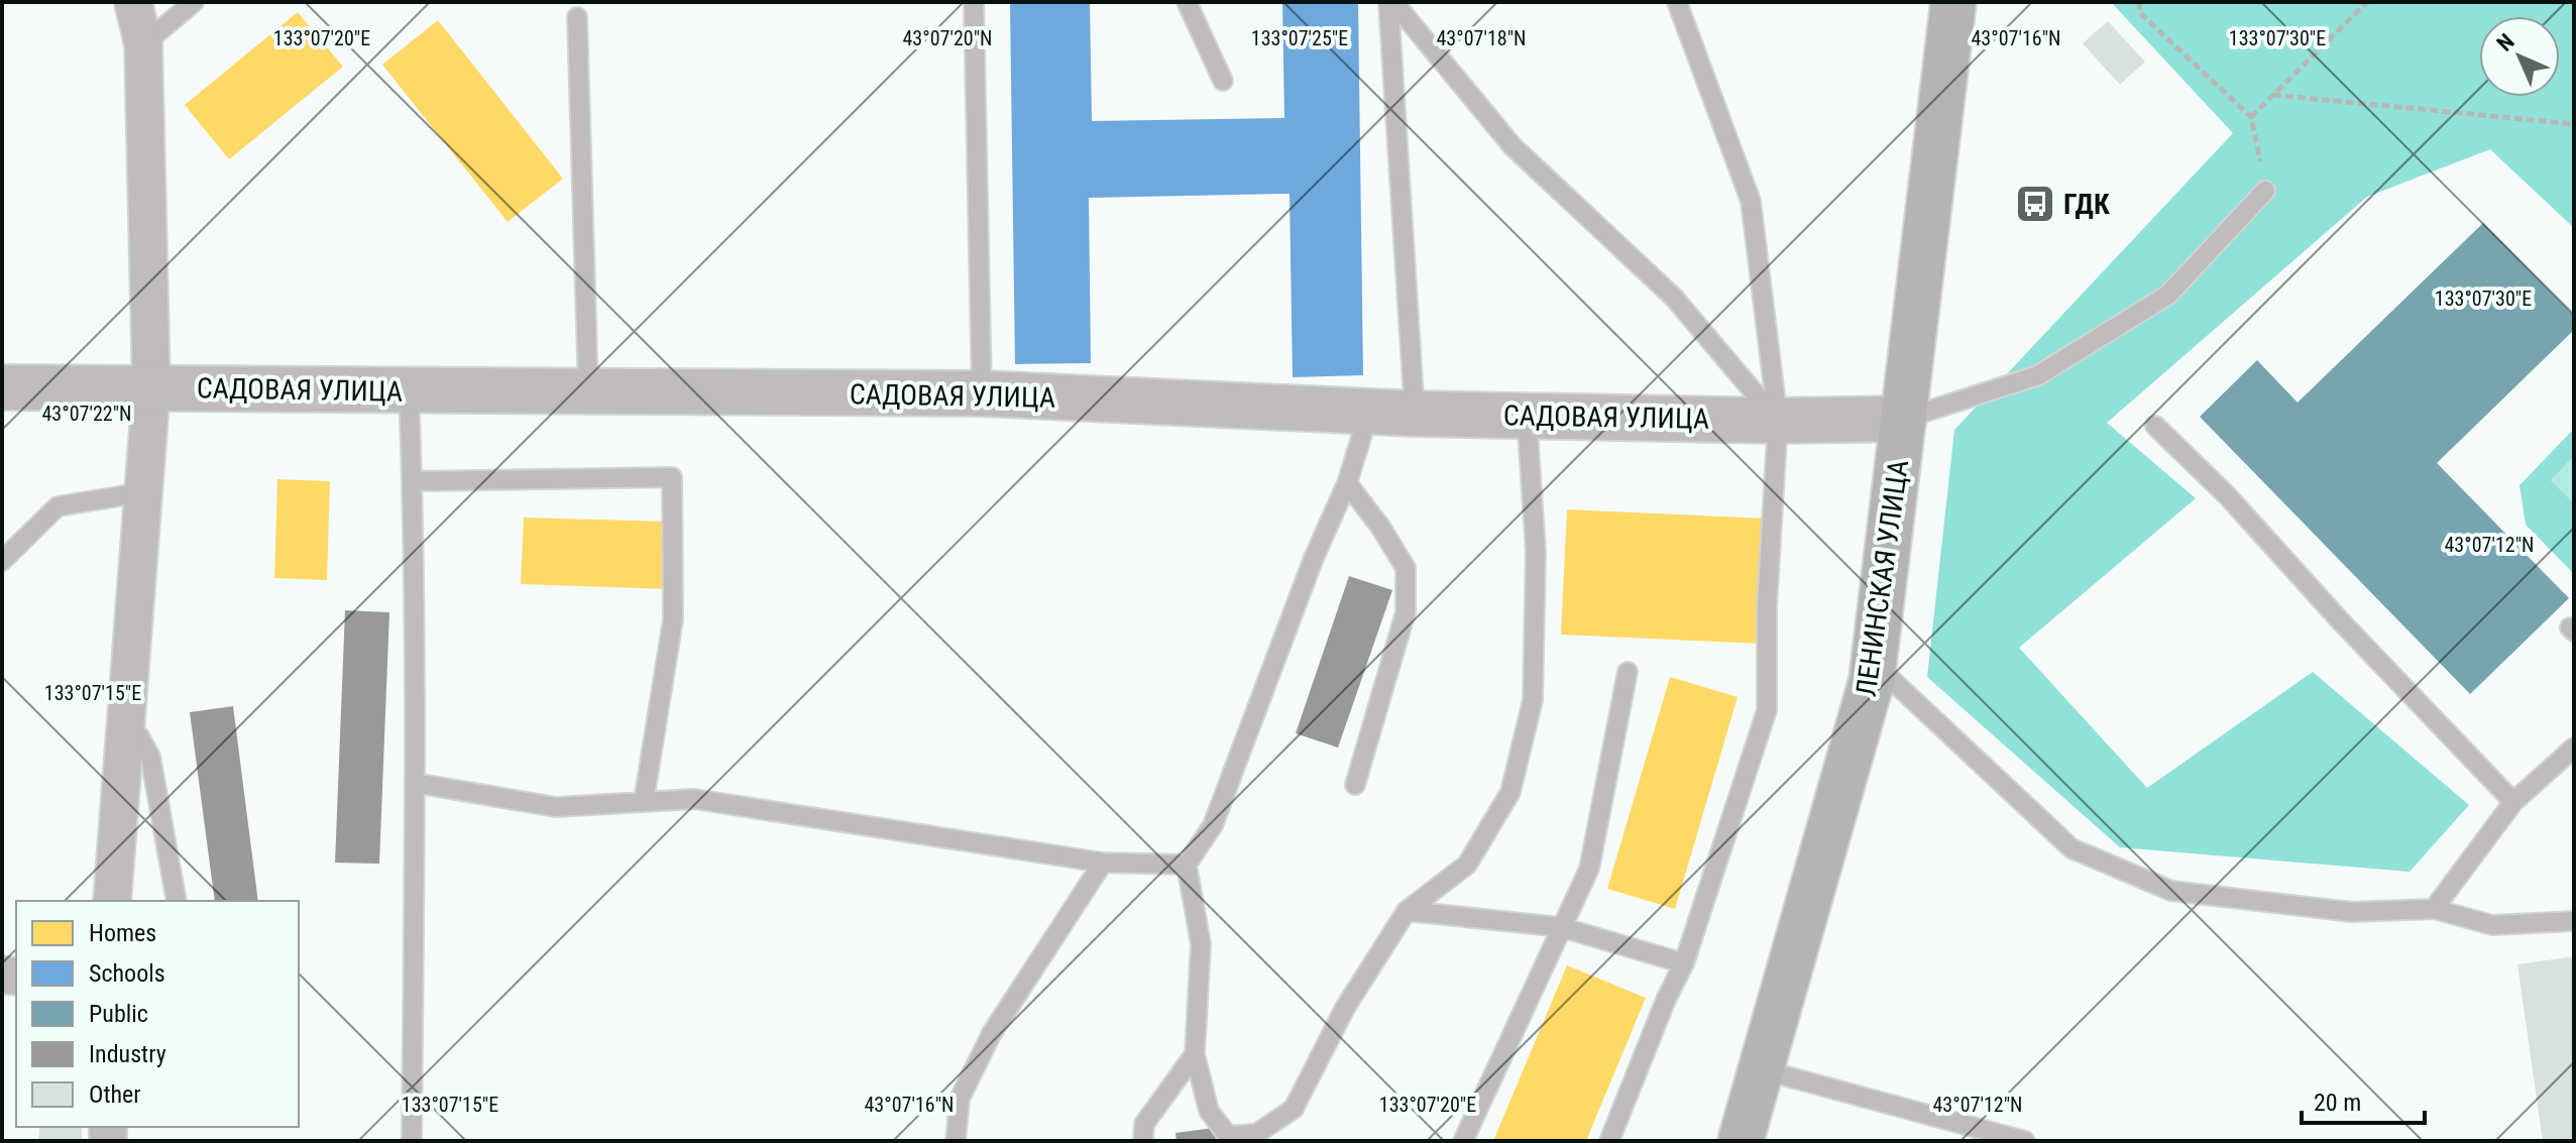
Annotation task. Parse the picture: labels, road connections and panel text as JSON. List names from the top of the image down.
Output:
{
  "streets": {
    "main road": ["ЛЕНИНСКАЯ УЛИЦА"],
    "street": ["САДОВАЯ УЛИЦА"]
  },
  "crossings": [
    ["САДОВАЯ УЛИЦА", "ЛЕНИНСКАЯ УЛИЦА"]
  ],
  "places": {
    "bus stop": ["ГДК"]
  },
  "legend": [
    "Homes",
    "Schools",
    "Public",
    "Industry",
    "Other"
  ],
  "scale_bar": "20 m",
  "north": "top left",
  "coordinates": [
    "133°07'30\"E",
    "133°07'20\"E",
    "43°07'20\"N",
    "133°07'25\"E",
    "43°07'18\"N",
    "43°07'16\"N",
    "43°07'22\"N",
    "43°07'12\"N",
    "133°07'15\"E"
  ]
}
